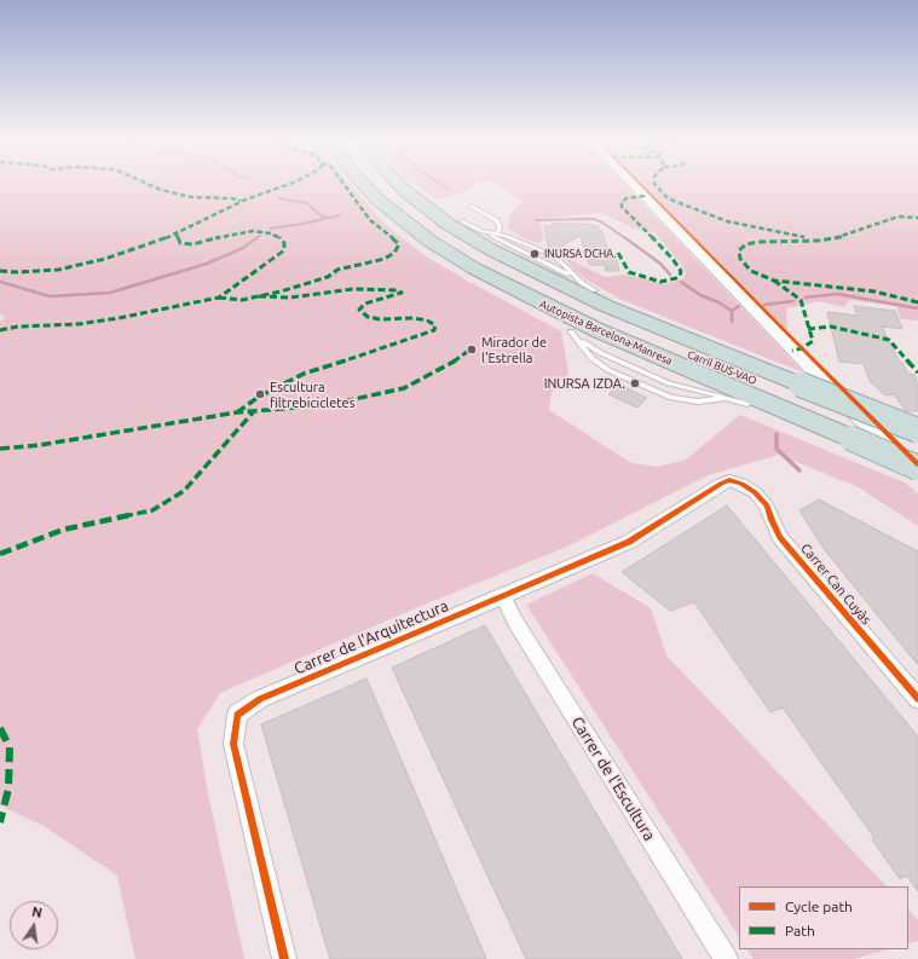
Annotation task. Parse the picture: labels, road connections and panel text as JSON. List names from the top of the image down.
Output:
{
  "streets": {
    "highway": ["Autopista Barcelona-Manresa", "Carril BUS-VAO"],
    "street": ["Carrer Can Cuyàs", "Carrer de l'Arquitectura", "Carrer de l'Escultura"]
  },
  "crossings": [
    ["Carrer Can Cuyàs", "Carrer de l'Arquitectura"],
    ["Carrer de l'Arquitectura", "Carrer de l'Escultura"]
  ],
  "places": [
    "INURSA DCHA.",
    "Mirador de l'Estrella",
    "INURSA IZDA.",
    "Escultura filtrebicicletes"
  ],
  "legend": ["Cycle path", "Path"],
  "north": "top"
}
